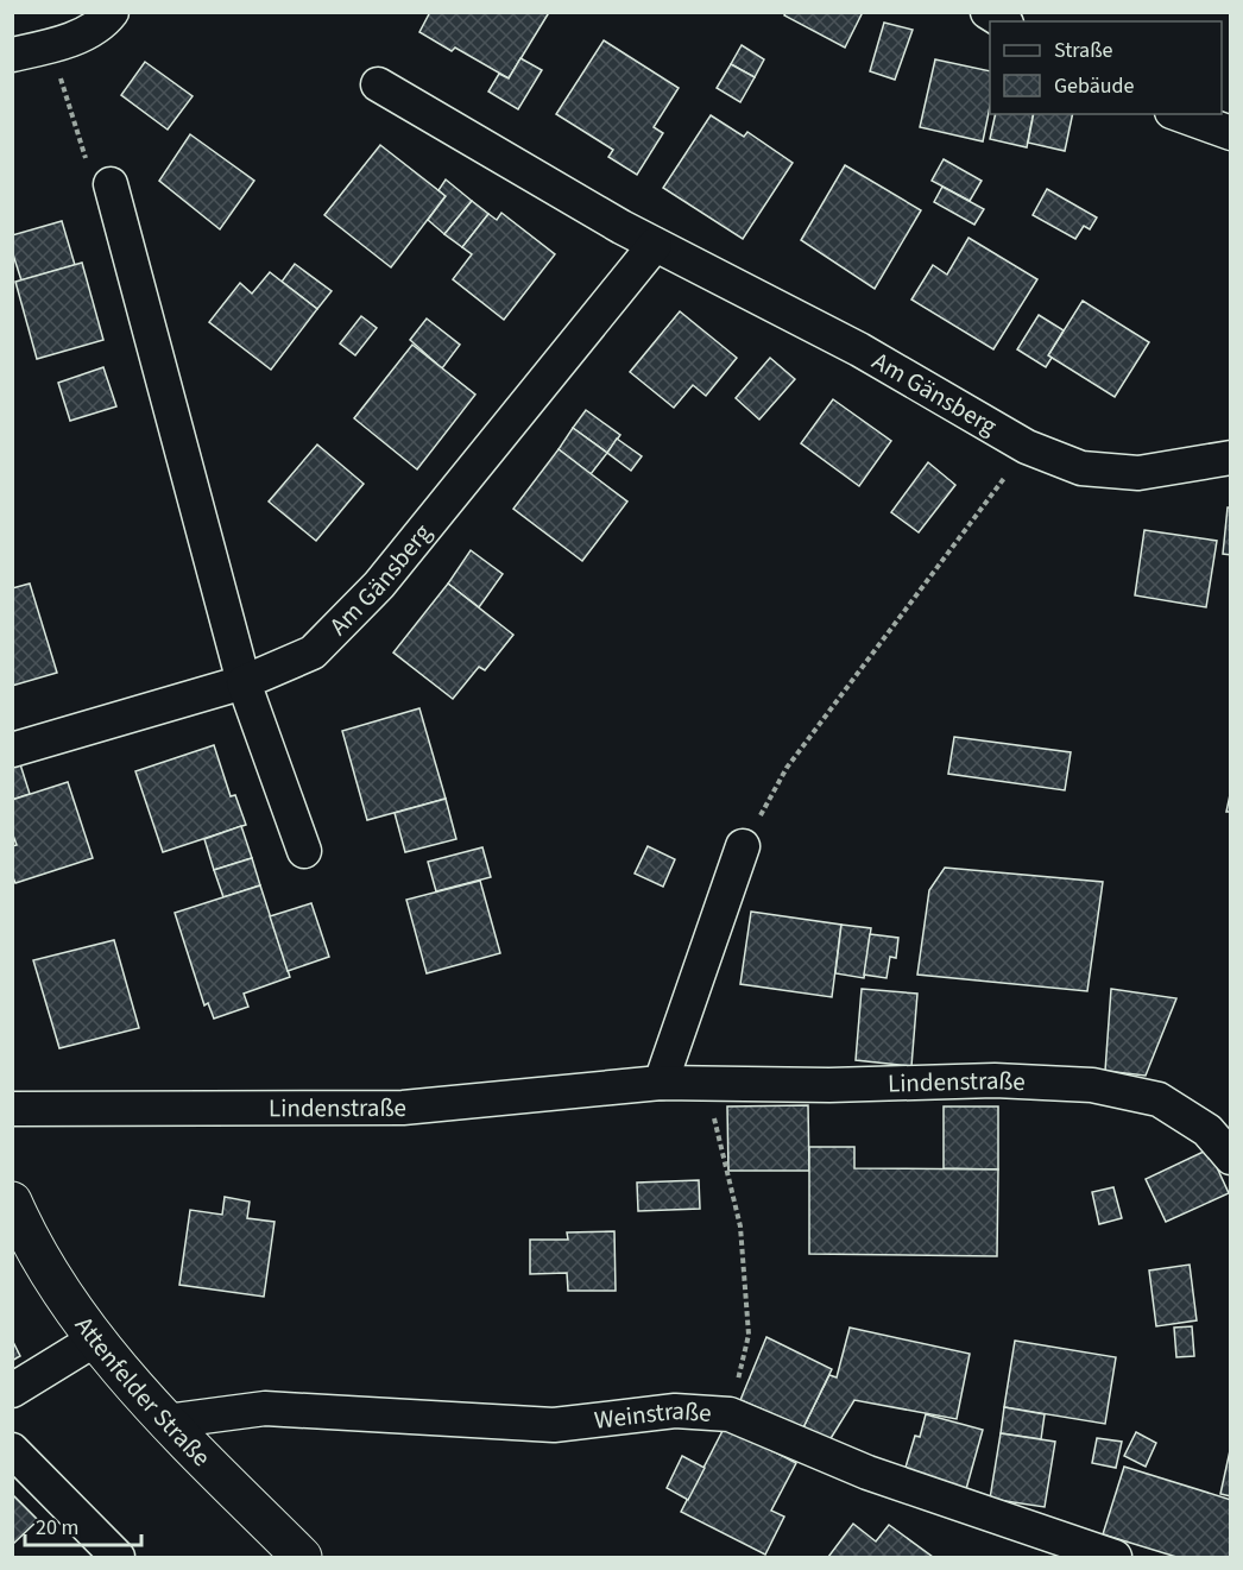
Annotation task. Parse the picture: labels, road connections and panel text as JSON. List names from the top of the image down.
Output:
{
  "streets": {
    "street": [
      "Am Gänsberg",
      "Lindenstraße",
      "Attenfelder Straße",
      "Weinstraße"
    ]
  },
  "crossings": [
    ["Attenfelder Straße", "Weinstraße"]
  ],
  "legend": ["Straße", "Gebäude"],
  "scale_bar": "20 m"
}
